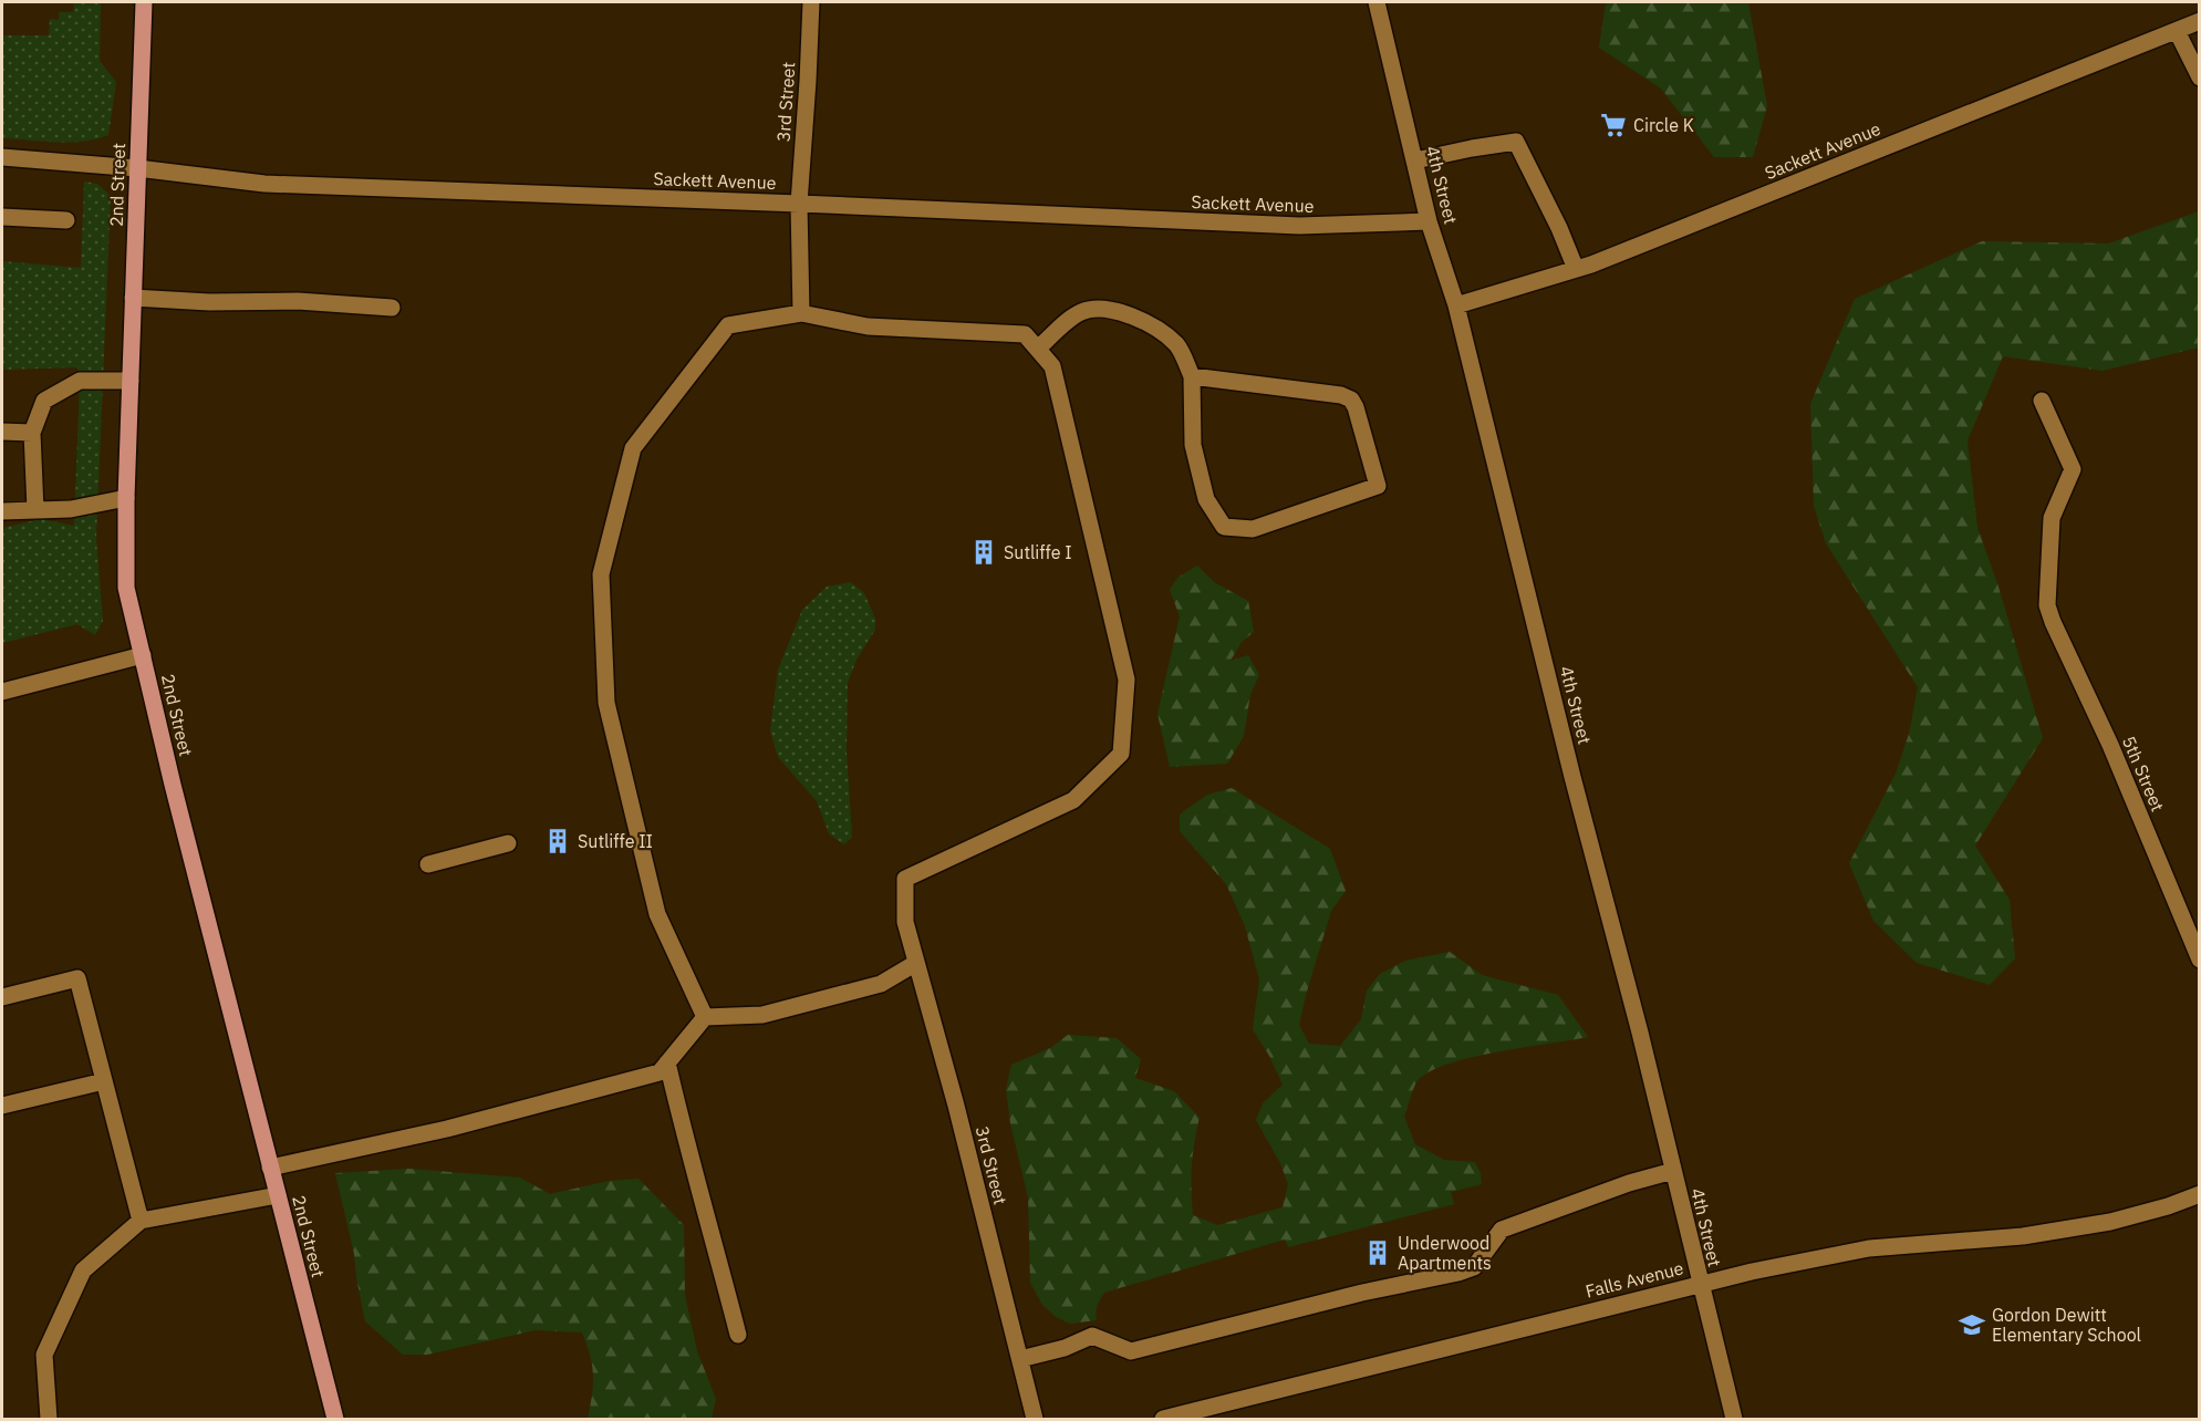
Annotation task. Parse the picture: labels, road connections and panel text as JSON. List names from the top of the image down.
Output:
{
  "streets": {
    "main road": ["2nd Street"],
    "street": [
      "3rd Street",
      "Sackett Avenue",
      "4th Street",
      "5th Street",
      "Falls Avenue"
    ]
  },
  "crossings": [
    ["3rd Street", "Sackett Avenue"],
    ["Sackett Avenue", "2nd Street"],
    ["Sackett Avenue", "4th Street"],
    ["4th Street", "Falls Avenue"]
  ],
  "places": {
    "supermarket": ["Circle K"],
    "building": ["Sutliffe I", "Sutliffe II", "Underwood Apartments"],
    "school or university": ["Gordon Dewitt Elementary School"]
  }
}
